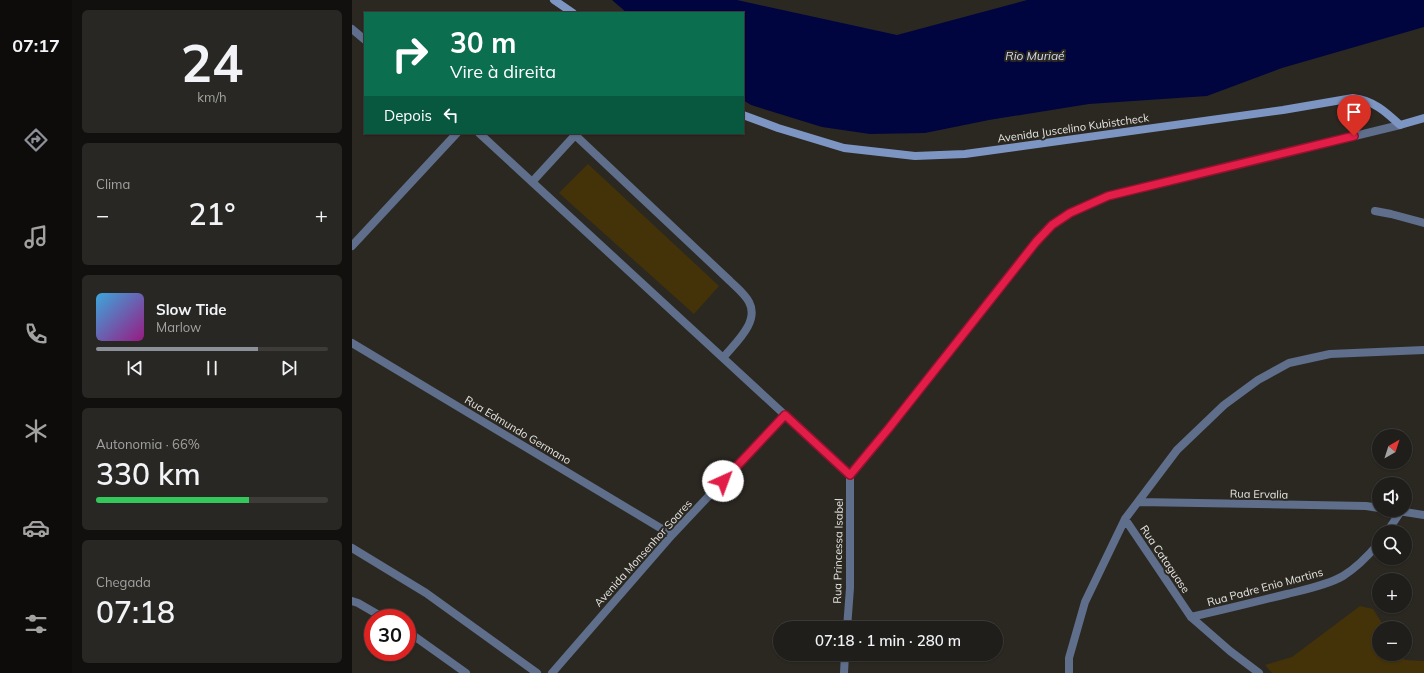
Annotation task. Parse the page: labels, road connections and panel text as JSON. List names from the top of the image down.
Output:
{
  "streets": {
    "street": [
      "Avenida Juscelino Kubistcheck",
      "Rua Edmundo Germano",
      "Rua Ervalia",
      "Rua Princessa Isabel",
      "Avenida Monsenhor Soares",
      "Rua Cataguase",
      "Rua Padre Enio Martins"
    ]
  },
  "crossings": [
    ["Rua Edmundo Germano", "Avenida Monsenhor Soares"],
    ["Rua Cataguase", "Rua Padre Enio Martins"]
  ],
  "water": ["Rio Muriaé"],
  "north": "top right",
  "page": {
    "tabs": "07:17",
    "tile": [
      ["24", "km/h"],
      "Clima",
      ["Autonomia · 66%", "330 km"],
      ["Chegada", "07:18"]
    ],
    "turn": ["30 m", "Vire à direita"],
    "then": "Depois",
    "heat": ["−", "21°", "+"],
    "song": ["Slow Tide", "Marlow"],
    "map_buttons": ["+", "−"],
    "limit": "30",
    "trip": "07:18 · 1 min · 280 m"
  }
}
